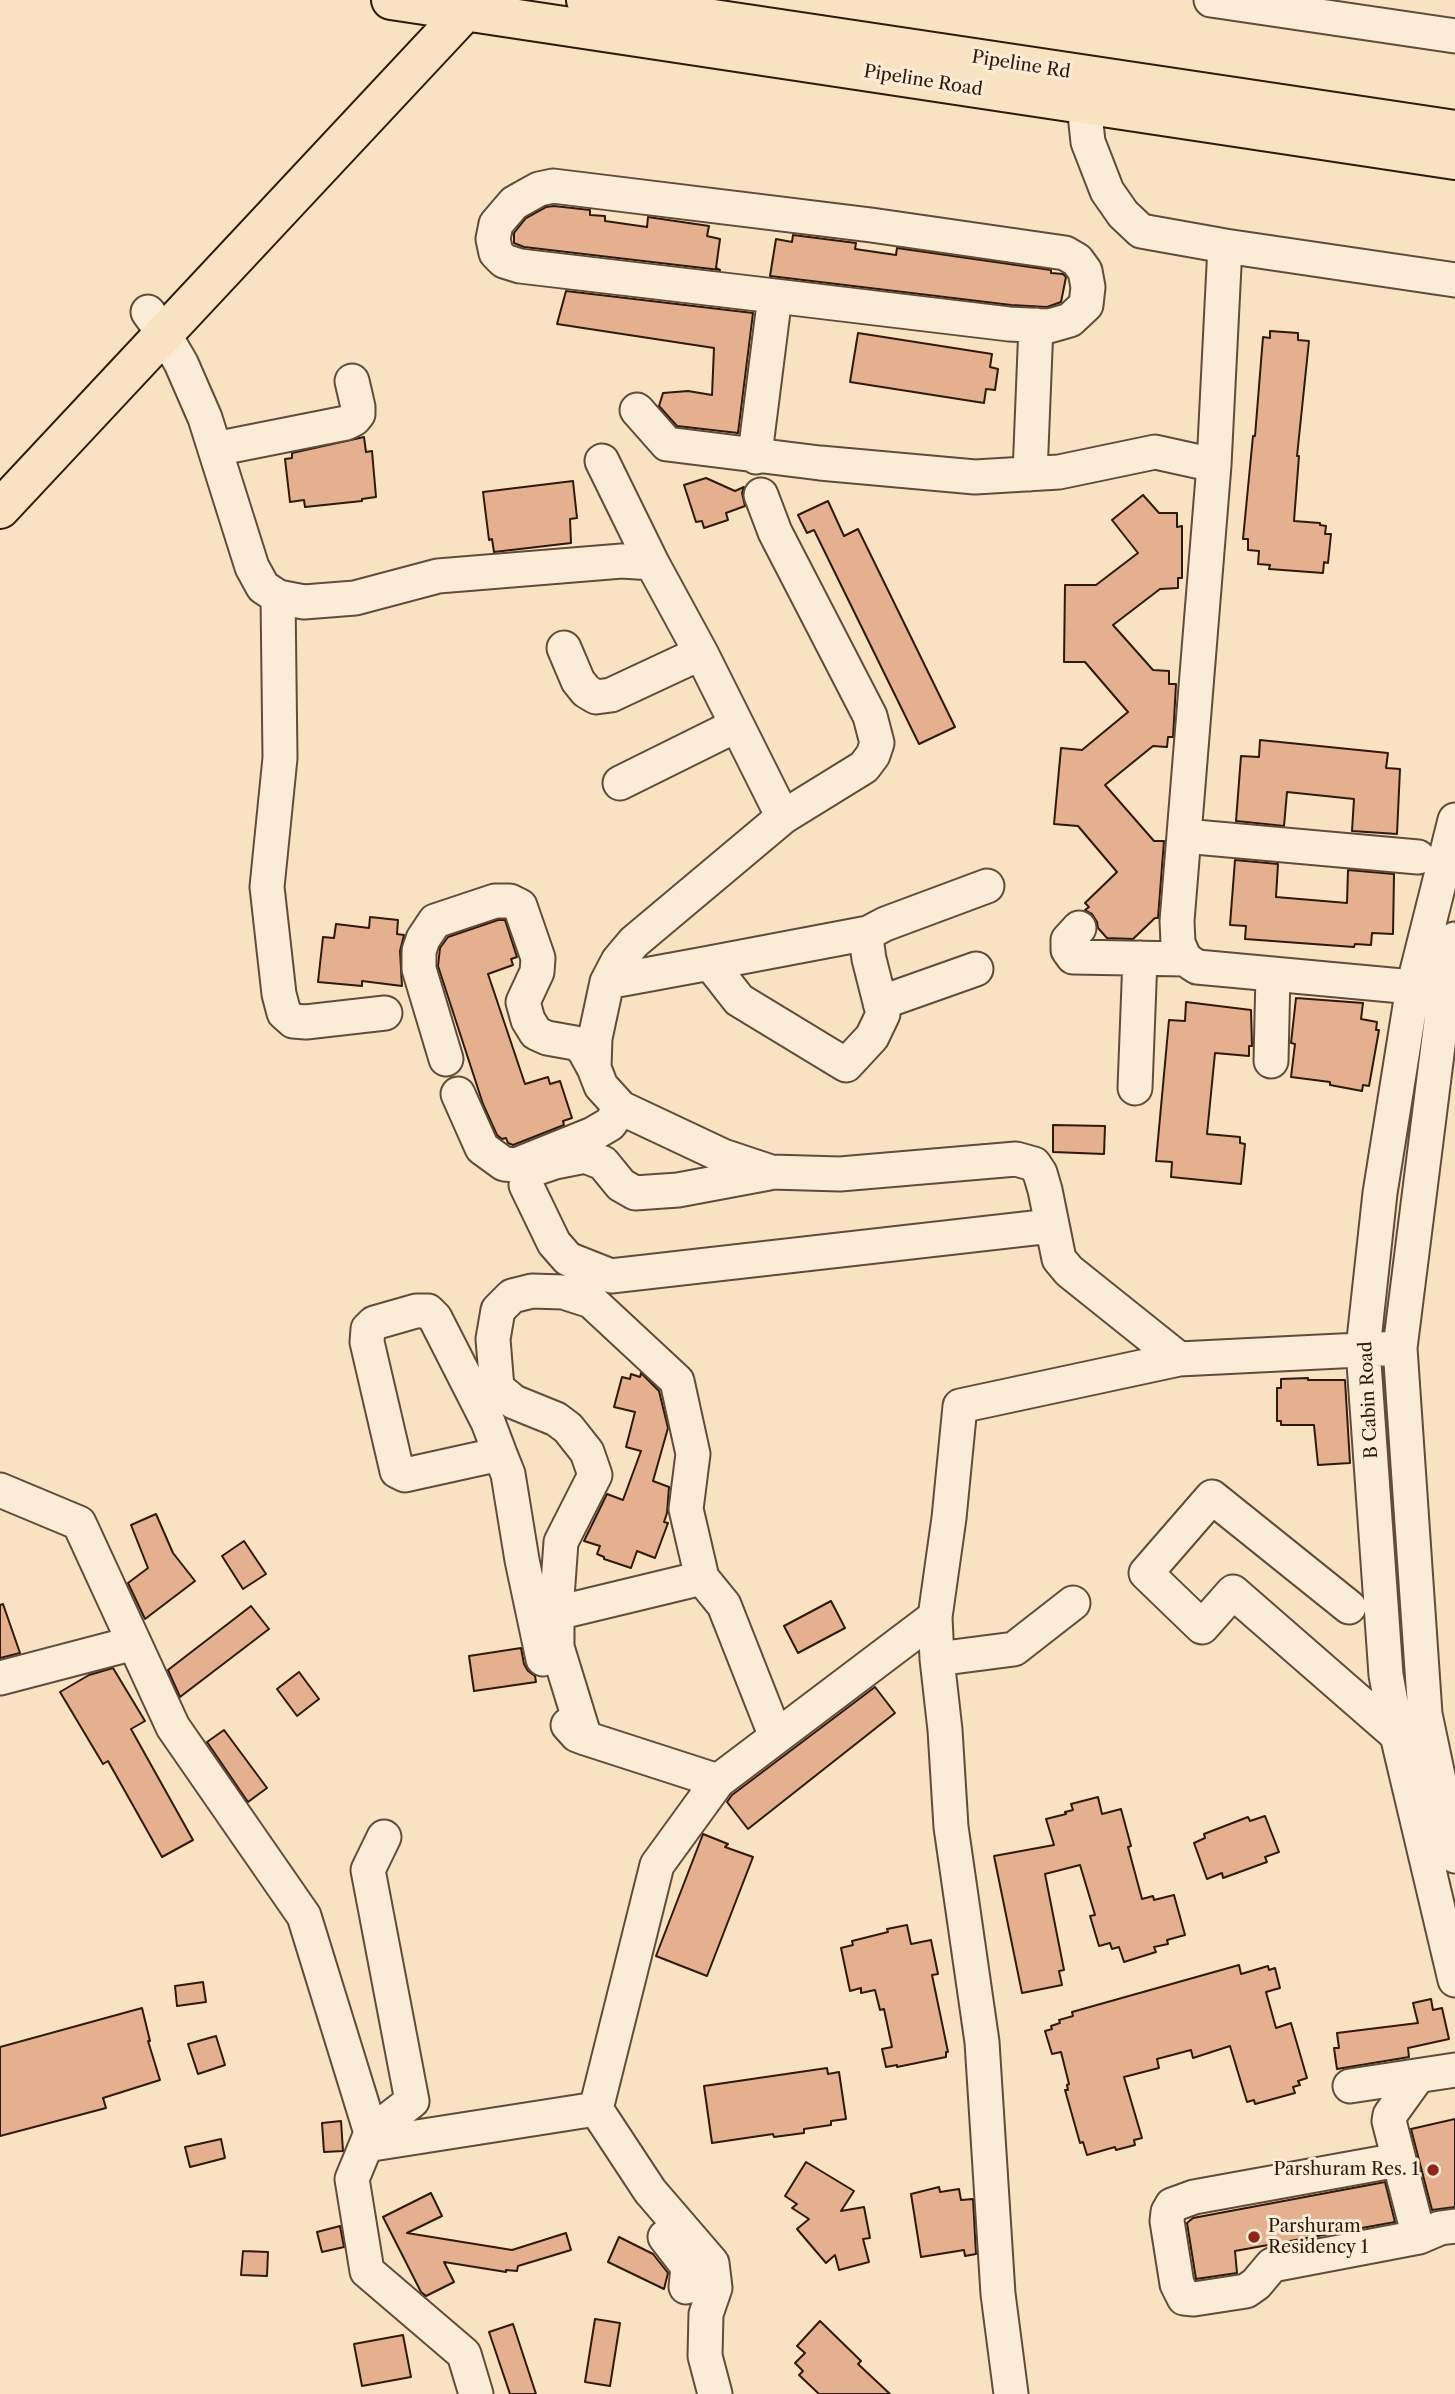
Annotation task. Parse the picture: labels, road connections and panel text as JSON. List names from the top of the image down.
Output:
{
  "streets": {
    "main road": ["Pipeline Rd", "Pipeline Road"],
    "street": ["B Cabin Road"]
  },
  "crossings": [
    ["Pipeline Rd", "Pipeline Road"]
  ],
  "places": ["Parshuram Res. 1", "Parshuram Residency 1"]
}
